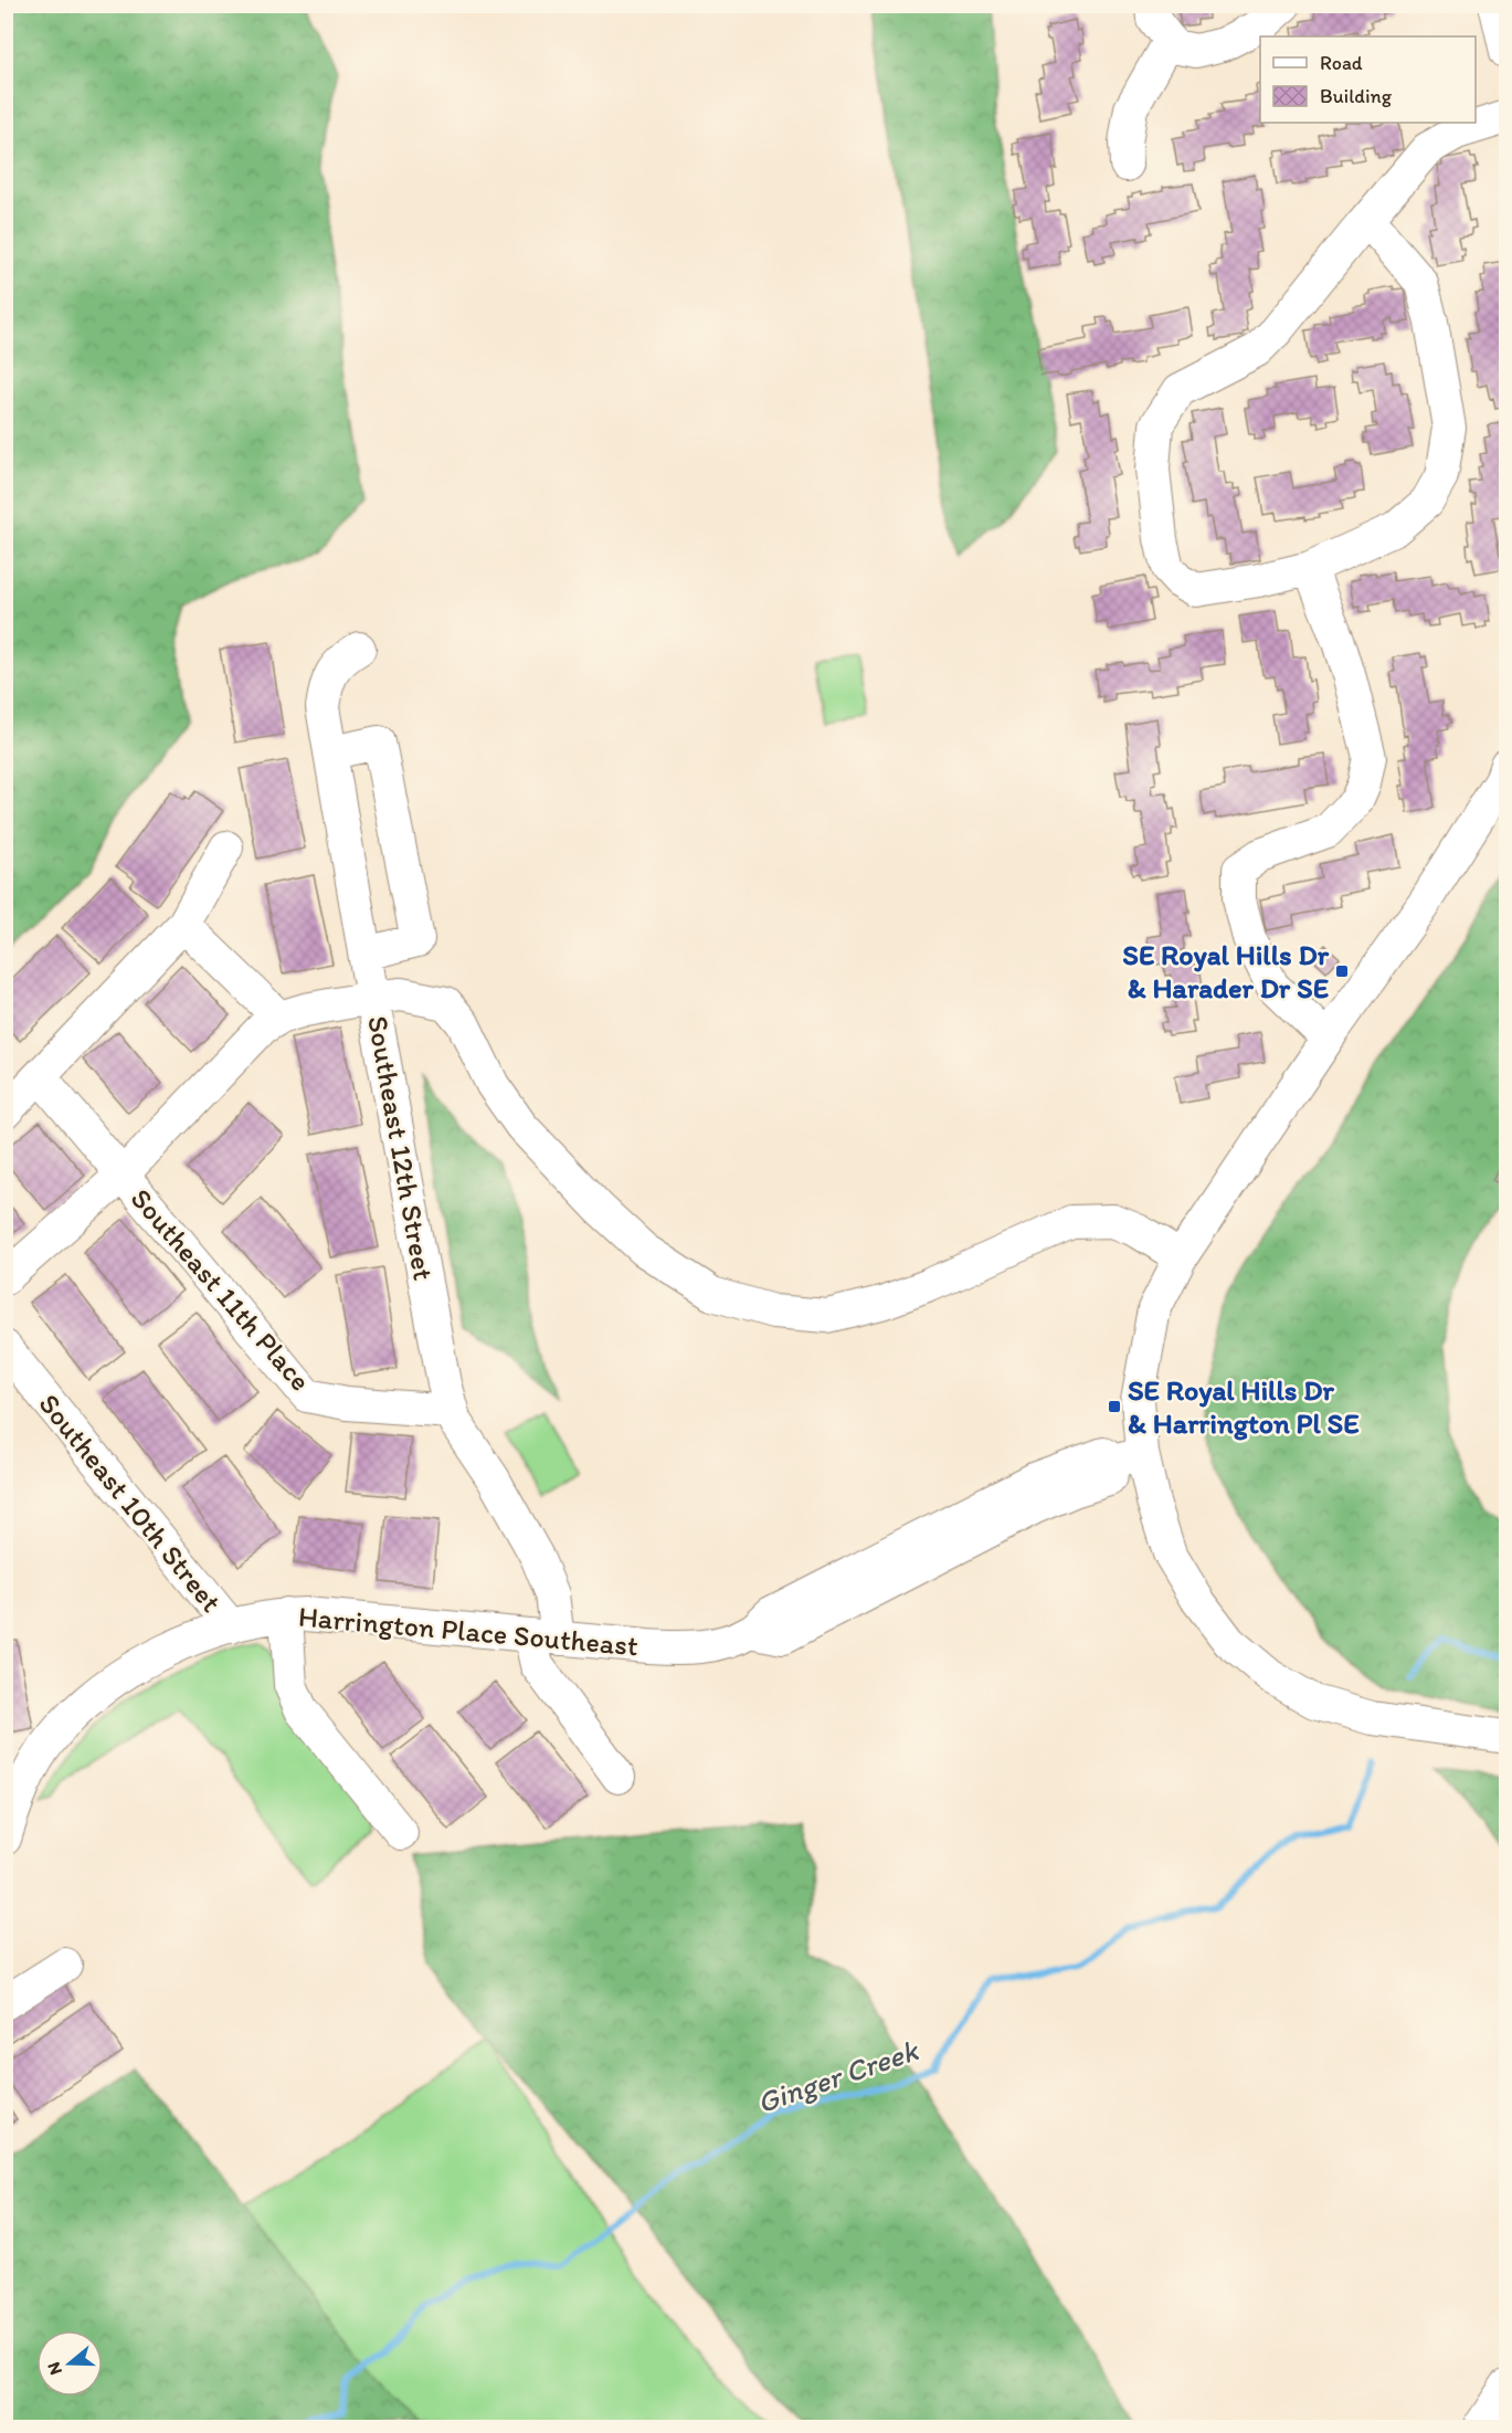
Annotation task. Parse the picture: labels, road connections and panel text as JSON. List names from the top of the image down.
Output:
{
  "streets": {
    "street": [
      "Southeast 12th Street",
      "Southeast 11th Place",
      "Southeast 10th Street",
      "Harrington Place Southeast"
    ]
  },
  "crossings": [
    ["Southeast 12th Street", "Southeast 11th Place"],
    ["Southeast 12th Street", "Harrington Place Southeast"],
    ["Southeast 10th Street", "Harrington Place Southeast"]
  ],
  "water": ["Ginger Creek"],
  "places": {
    "transit": ["SE Royal Hills Dr & Harader Dr SE", "SE Royal Hills Dr & Harrington Pl SE"]
  },
  "legend": ["Road", "Building"],
  "north": "left"
}
